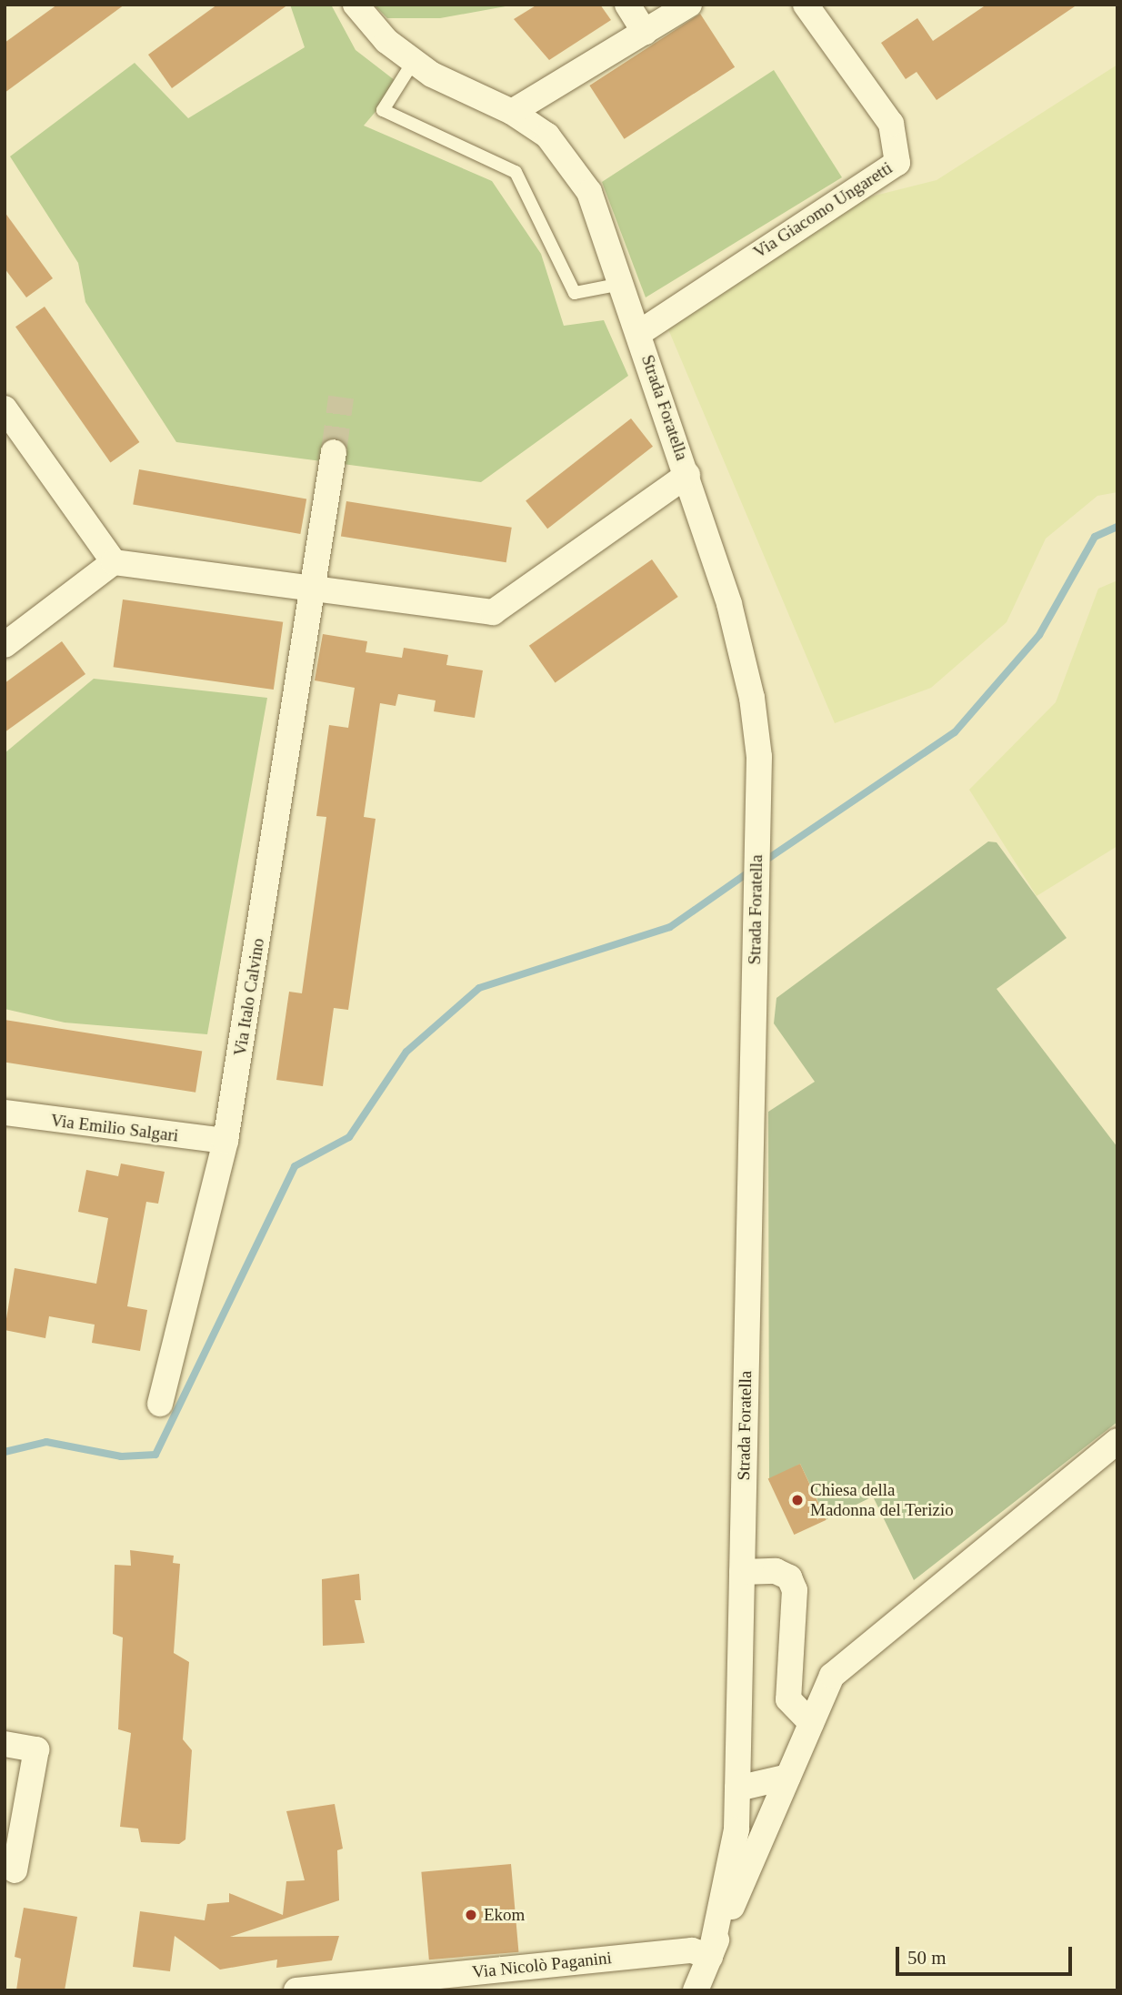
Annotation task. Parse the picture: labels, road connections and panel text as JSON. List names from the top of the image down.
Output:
{
  "streets": {
    "street": [
      "Via Giacomo Ungaretti",
      "Strada Foratella",
      "Via Italo Calvino",
      "Via Emilio Salgari",
      "Via Nicolò Paganini"
    ]
  },
  "crossings": [
    ["Via Giacomo Ungaretti", "Strada Foratella"],
    ["Strada Foratella", "Via Nicolò Paganini"],
    ["Via Italo Calvino", "Via Emilio Salgari"]
  ],
  "places": ["Chiesa della Madonna del Terizio", "Ekom"],
  "scale_bar": "50 m"
}
